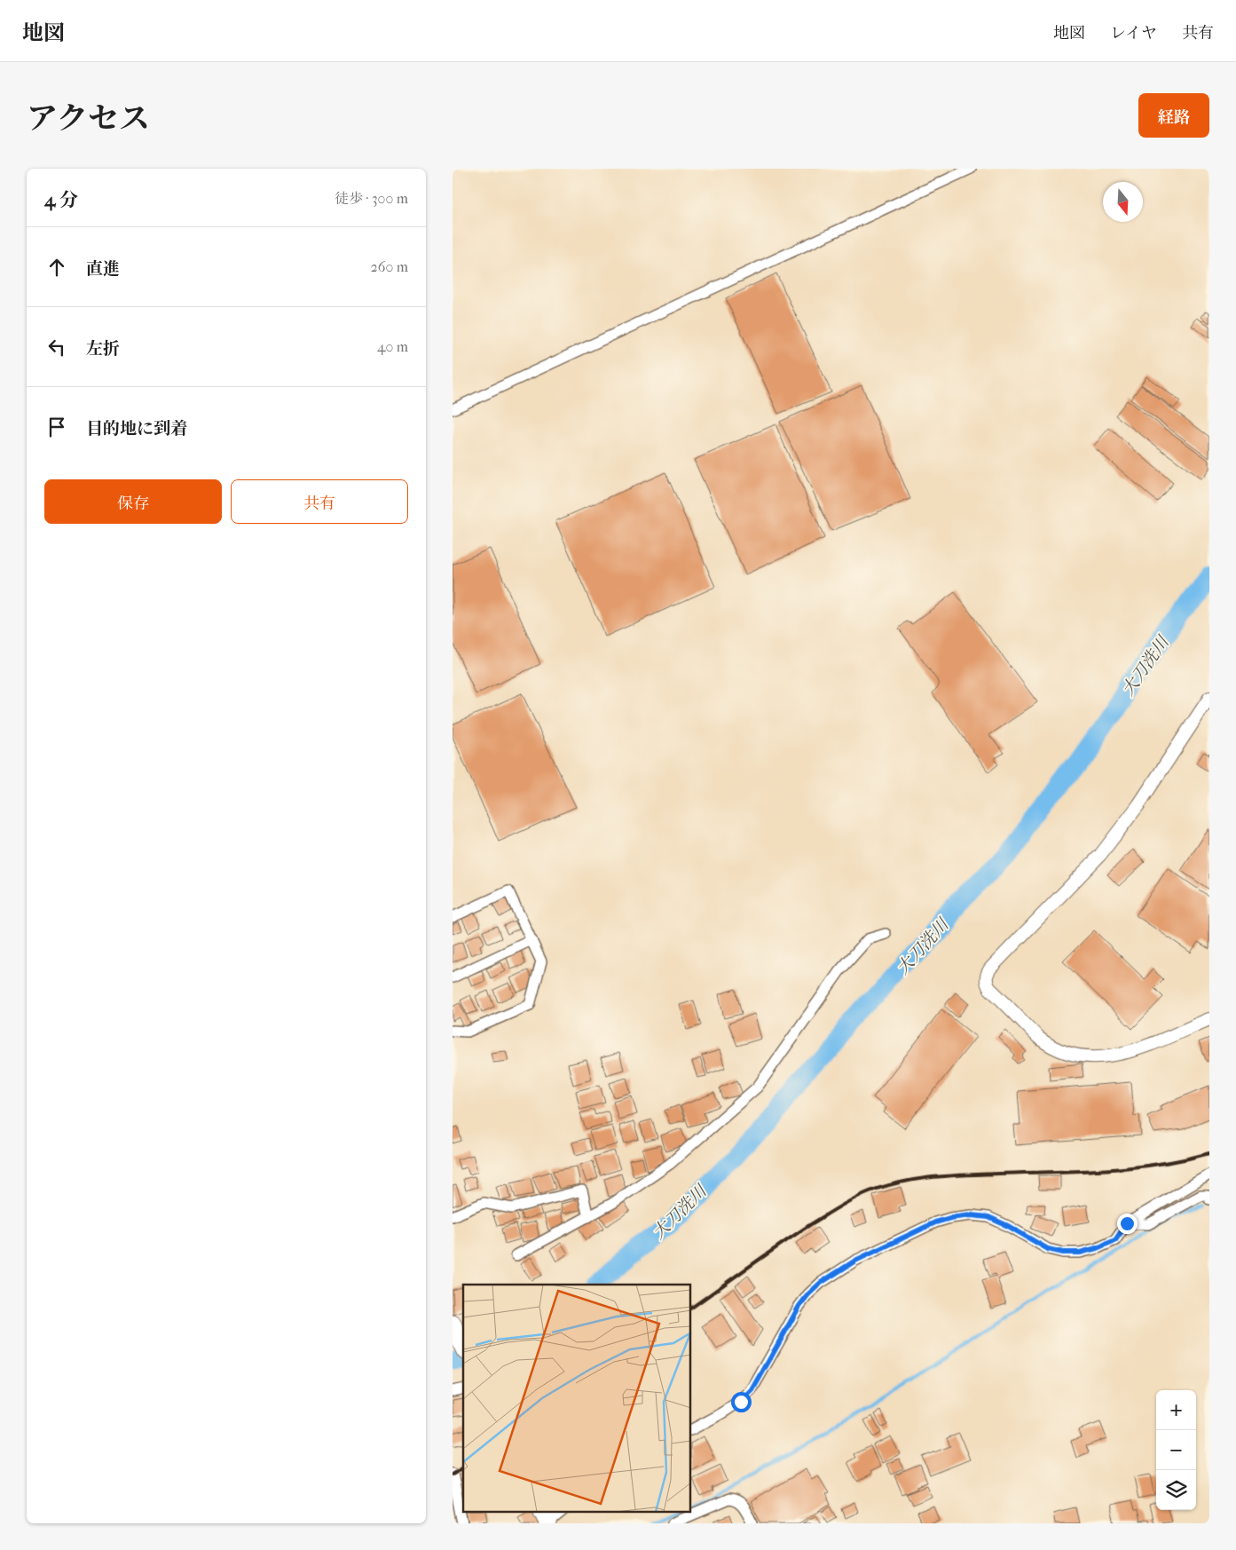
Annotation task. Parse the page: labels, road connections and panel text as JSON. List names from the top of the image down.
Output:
{
  "water": ["大刀洗川"],
  "north": "bottom",
  "page": {
    "header": "地図",
    "nav": ["地図", "レイヤ", "共有"],
    "title": "アクセス",
    "buttons": [
      "経路",
      ["保存", "共有"]
    ],
    "heading": ["4 分", "徒歩 · 300 m"],
    "list": [
      ["直進", "260 m"],
      ["左折", "40 m"],
      "目的地に到着"
    ],
    "map_buttons": ["+", "−"]
  }
}
